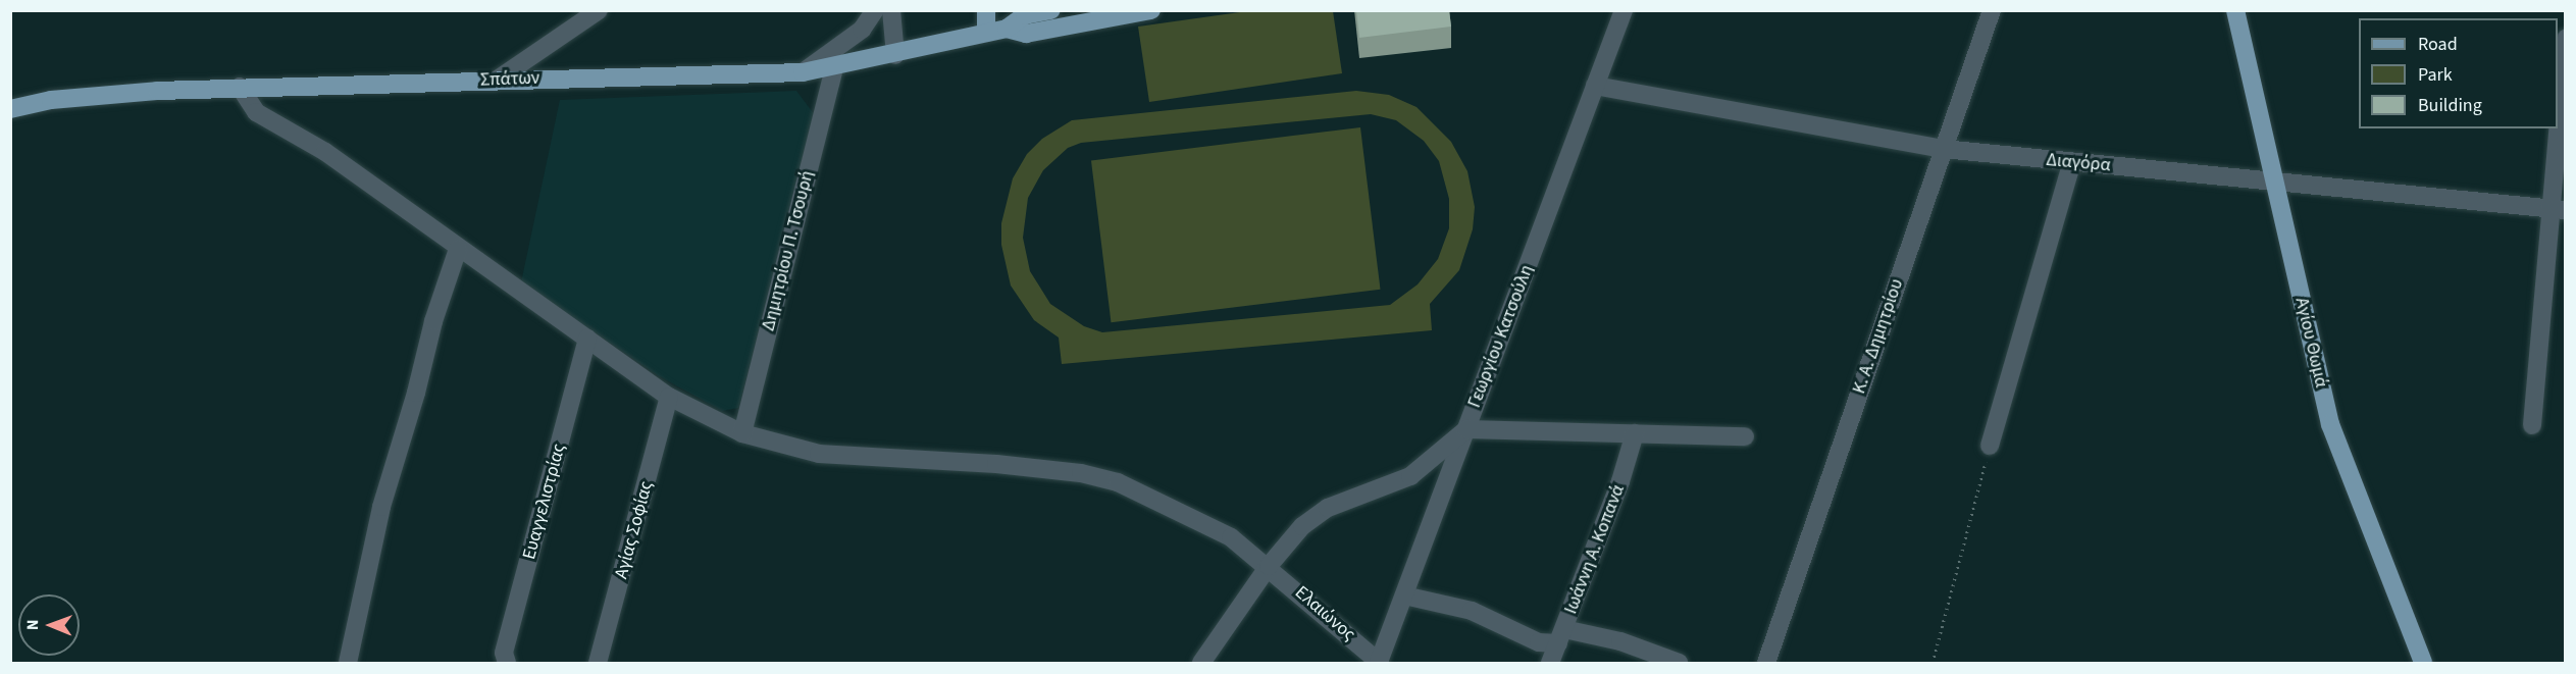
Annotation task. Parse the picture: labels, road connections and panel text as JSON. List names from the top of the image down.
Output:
{
  "streets": {
    "main road": ["Σπάτων", "Αγίου Θωμά"],
    "street": [
      "Διαγόρα",
      "Δημητρίου Π. Τσουρή",
      "Γεωργίου Κατσούλη",
      "Κ. Α. Δημητρίου",
      "Ευαγγελιστρίας",
      "Αγίας Σοφίας",
      "Ιωάννη Α. Κοπανά",
      "Ελαιώνος"
    ]
  },
  "crossings": [
    ["Σπάτων", "Δημητρίου Π. Τσουρή"],
    ["Σπάτων", "Ελαιώνος"],
    ["Διαγόρα", "Γεωργίου Κατσούλη"],
    ["Διαγόρα", "Κ. Α. Δημητρίου"],
    ["Διαγόρα", "Αγίου Θωμά"],
    ["Δημητρίου Π. Τσουρή", "Ελαιώνος"],
    ["Γεωργίου Κατσούλη", "Ελαιώνος"],
    ["Ευαγγελιστρίας", "Ελαιώνος"],
    ["Αγίας Σοφίας", "Ελαιώνος"]
  ],
  "legend": ["Road", "Park", "Building"],
  "north": "left"
}
